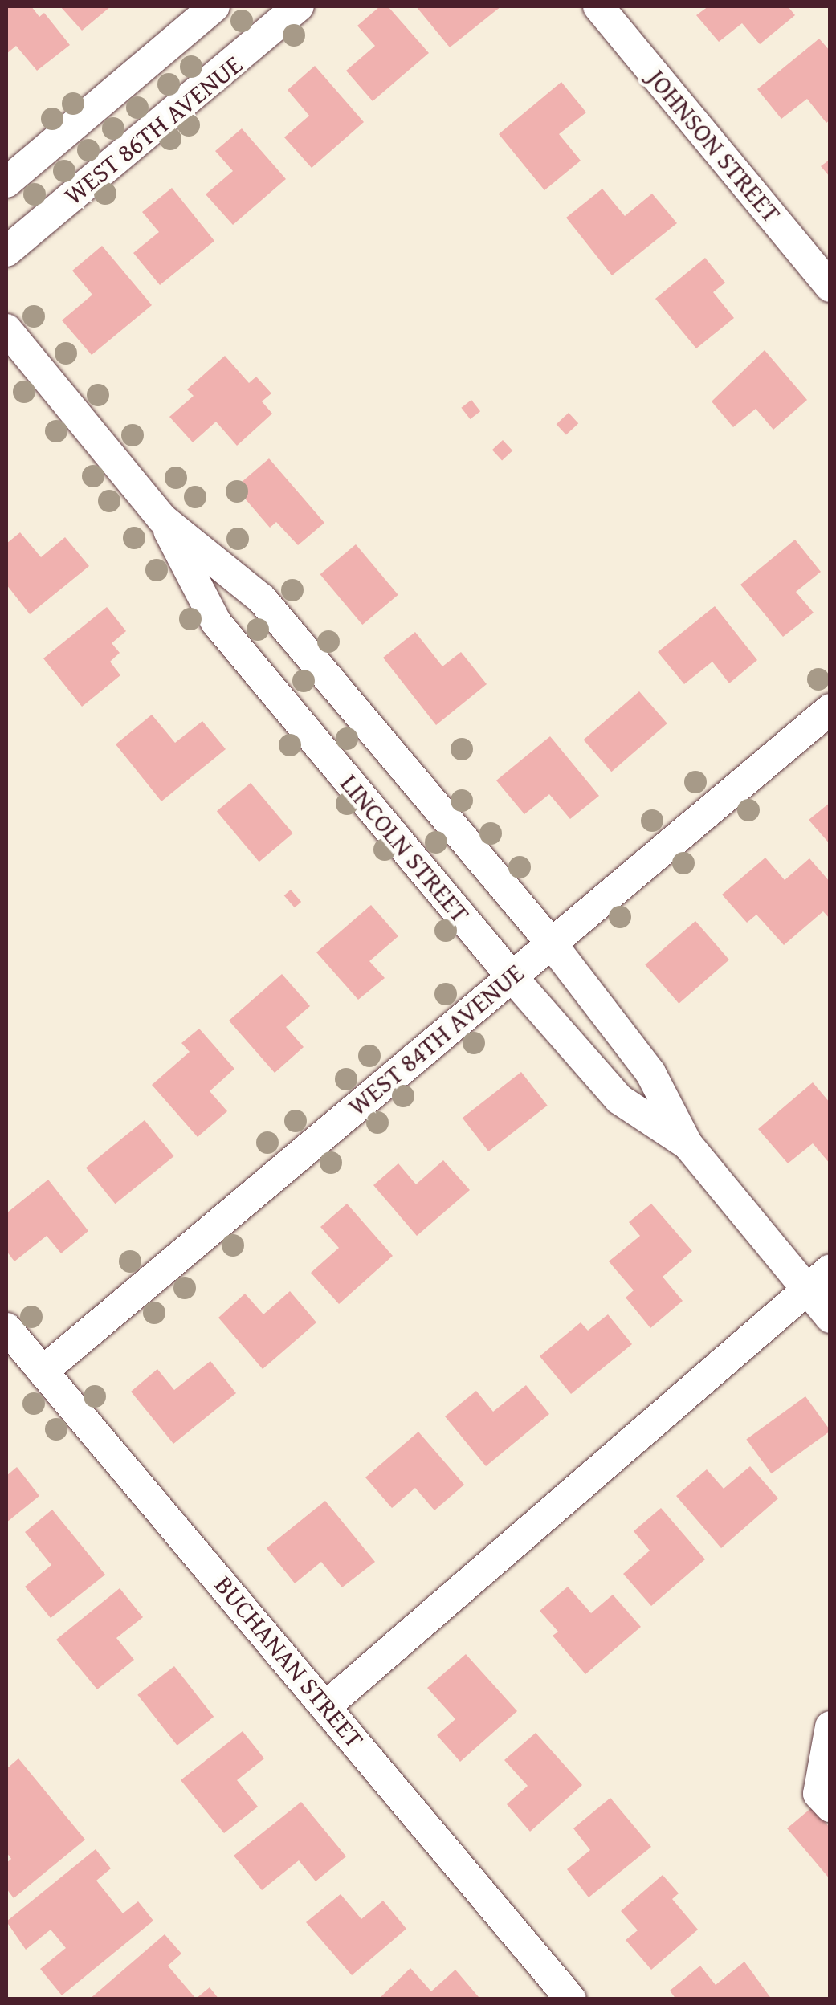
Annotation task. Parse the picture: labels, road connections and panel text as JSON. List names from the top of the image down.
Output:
{
  "streets": {
    "street": [
      "WEST 86TH AVENUE",
      "JOHNSON STREET",
      "LINCOLN STREET",
      "WEST 84TH AVENUE",
      "BUCHANAN STREET"
    ]
  },
  "crossings": [
    ["LINCOLN STREET", "WEST 84TH AVENUE"],
    ["WEST 84TH AVENUE", "BUCHANAN STREET"]
  ]
}
